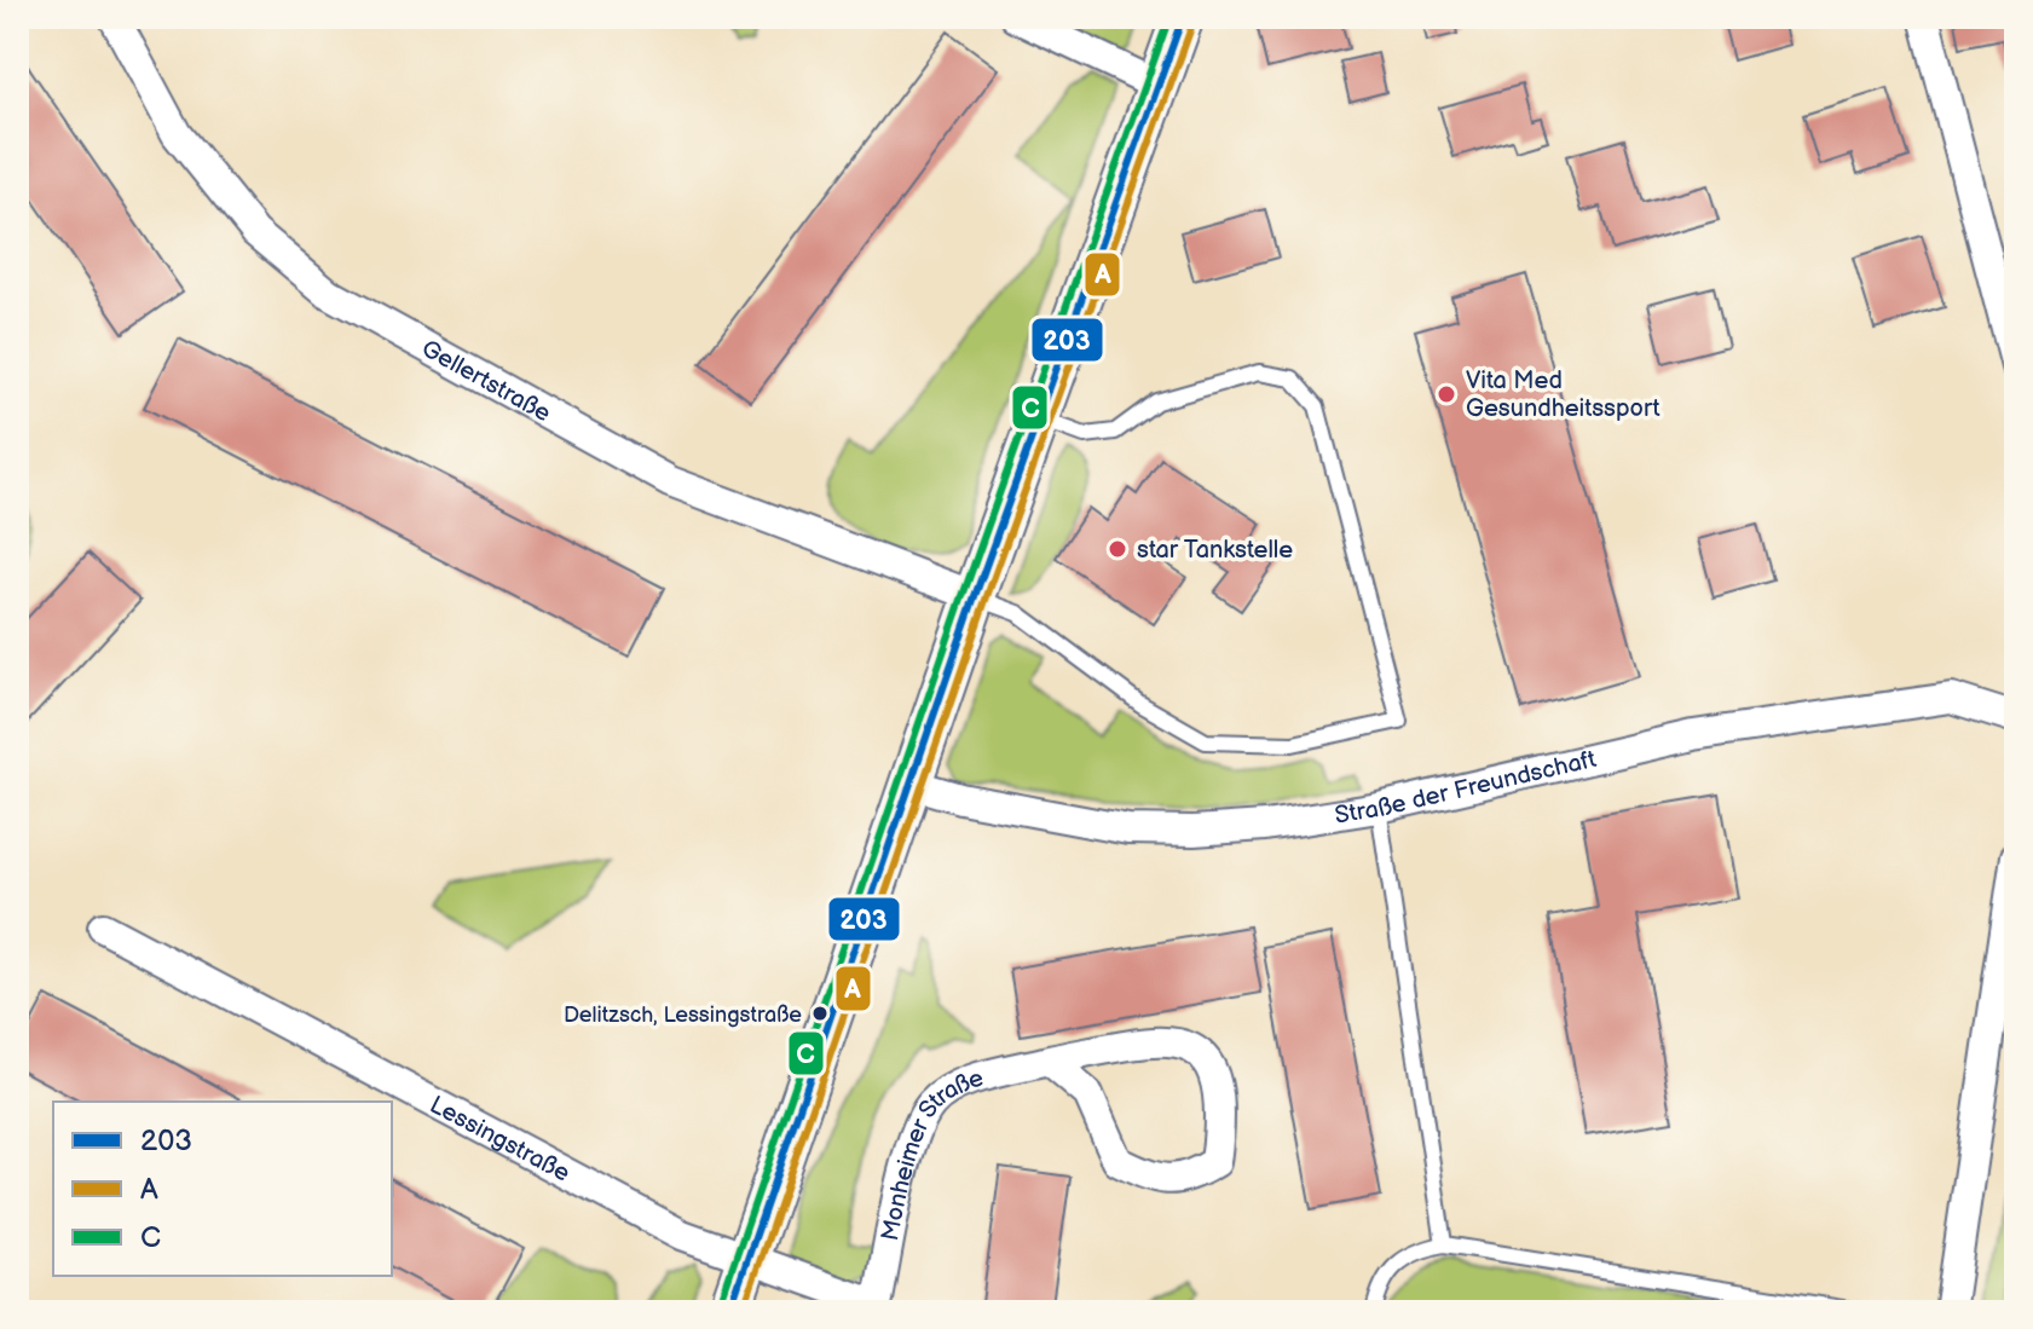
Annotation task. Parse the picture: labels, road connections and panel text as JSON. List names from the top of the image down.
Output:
{
  "streets": {
    "street": [
      "Gellertstraße",
      "Straße der Freundschaft",
      "Lessingstraße",
      "Monheimer Straße"
    ]
  },
  "crossings": [
    ["Lessingstraße", "Monheimer Straße"]
  ],
  "places": ["Vita Med Gesundheitssport", "star Tankstelle", "Delitzsch, Lessingstraße"],
  "lines": ["transit line 203", "transit line C", "transit line A"],
  "legend": ["203", "A", "C"]
}
